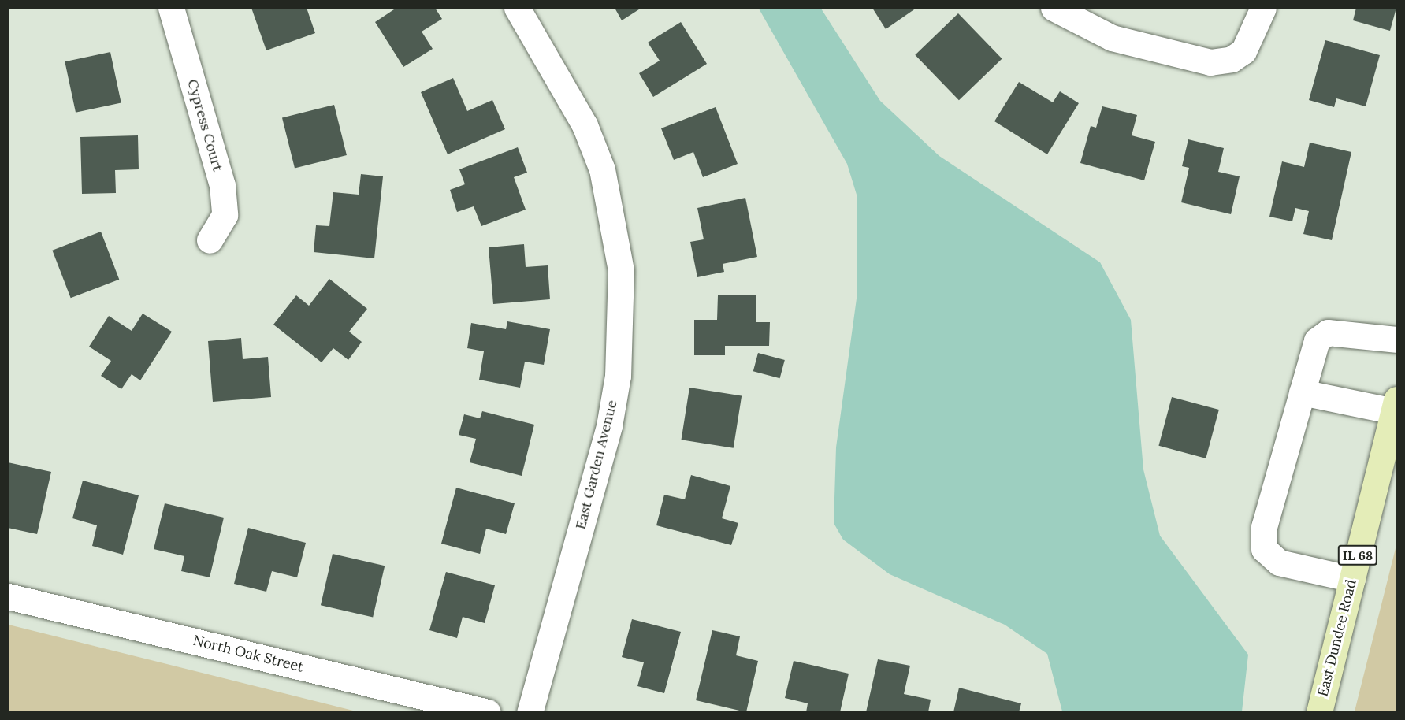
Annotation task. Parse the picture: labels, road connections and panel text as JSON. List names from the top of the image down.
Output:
{
  "streets": {
    "main road": ["IL 68", "East Dundee Road"],
    "street": ["Cypress Court", "East Garden Avenue", "North Oak Street"]
  }
}
